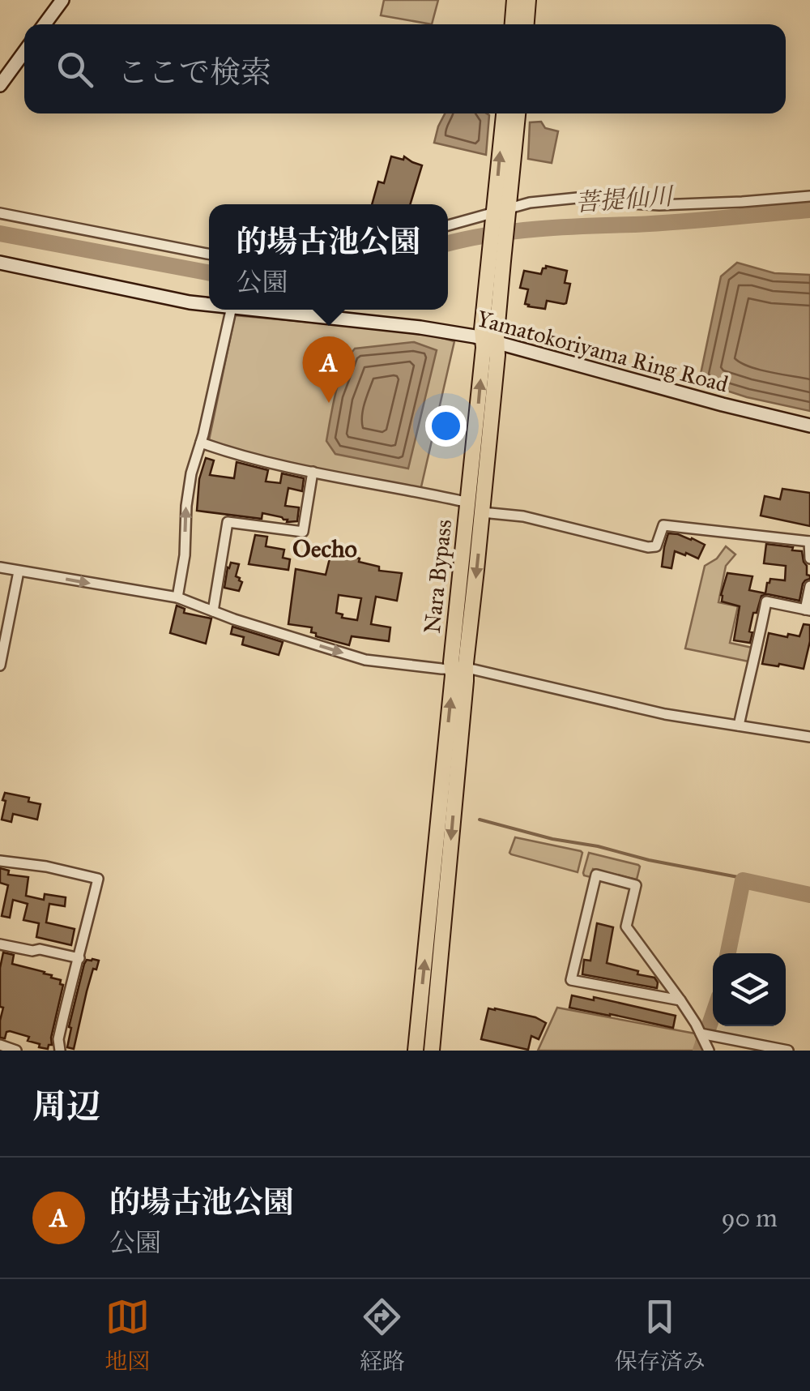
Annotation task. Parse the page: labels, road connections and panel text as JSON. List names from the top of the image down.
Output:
{
  "streets": {
    "highway": ["Nara Bypass"],
    "main road": ["Yamatokoriyama Ring Road"]
  },
  "crossings": [
    ["Yamatokoriyama Ring Road", "Nara Bypass"]
  ],
  "districts": ["Oecho"],
  "water": ["菩提仙川"],
  "page": {
    "search": "ここで検索",
    "popup": ["的場古池公園", "公園"],
    "pins": "A",
    "heading": "周辺",
    "list": [
      {
        "mark": "A",
        "name": "的場古池公園",
        "note": "公園",
        "value": "90 m"
      }
    ],
    "nav": ["地図", "経路", "保存済み"]
  }
}
